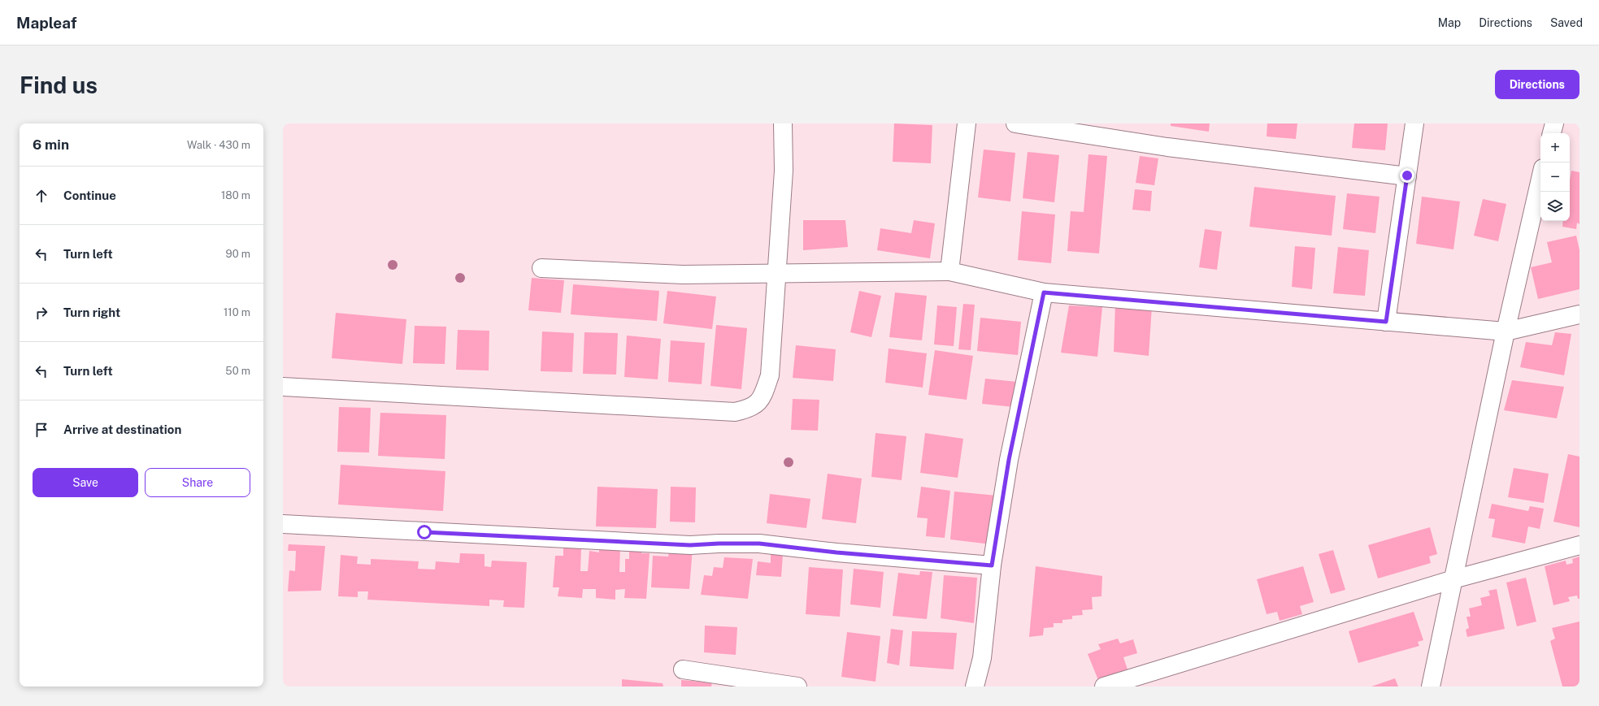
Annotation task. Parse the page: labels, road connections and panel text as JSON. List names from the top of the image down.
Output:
{
  "page": {
    "header": "Mapleaf",
    "nav": ["Map", "Directions", "Saved"],
    "buttons": [
      "Directions",
      ["Save", "Share"]
    ],
    "title": "Find us",
    "heading": ["6 min", "Walk · 430 m"],
    "map_buttons": ["+", "−"],
    "list": [
      ["Continue", "180 m"],
      ["Turn left", "90 m"],
      ["Turn right", "110 m"],
      ["Turn left", "50 m"],
      "Arrive at destination"
    ]
  }
}
